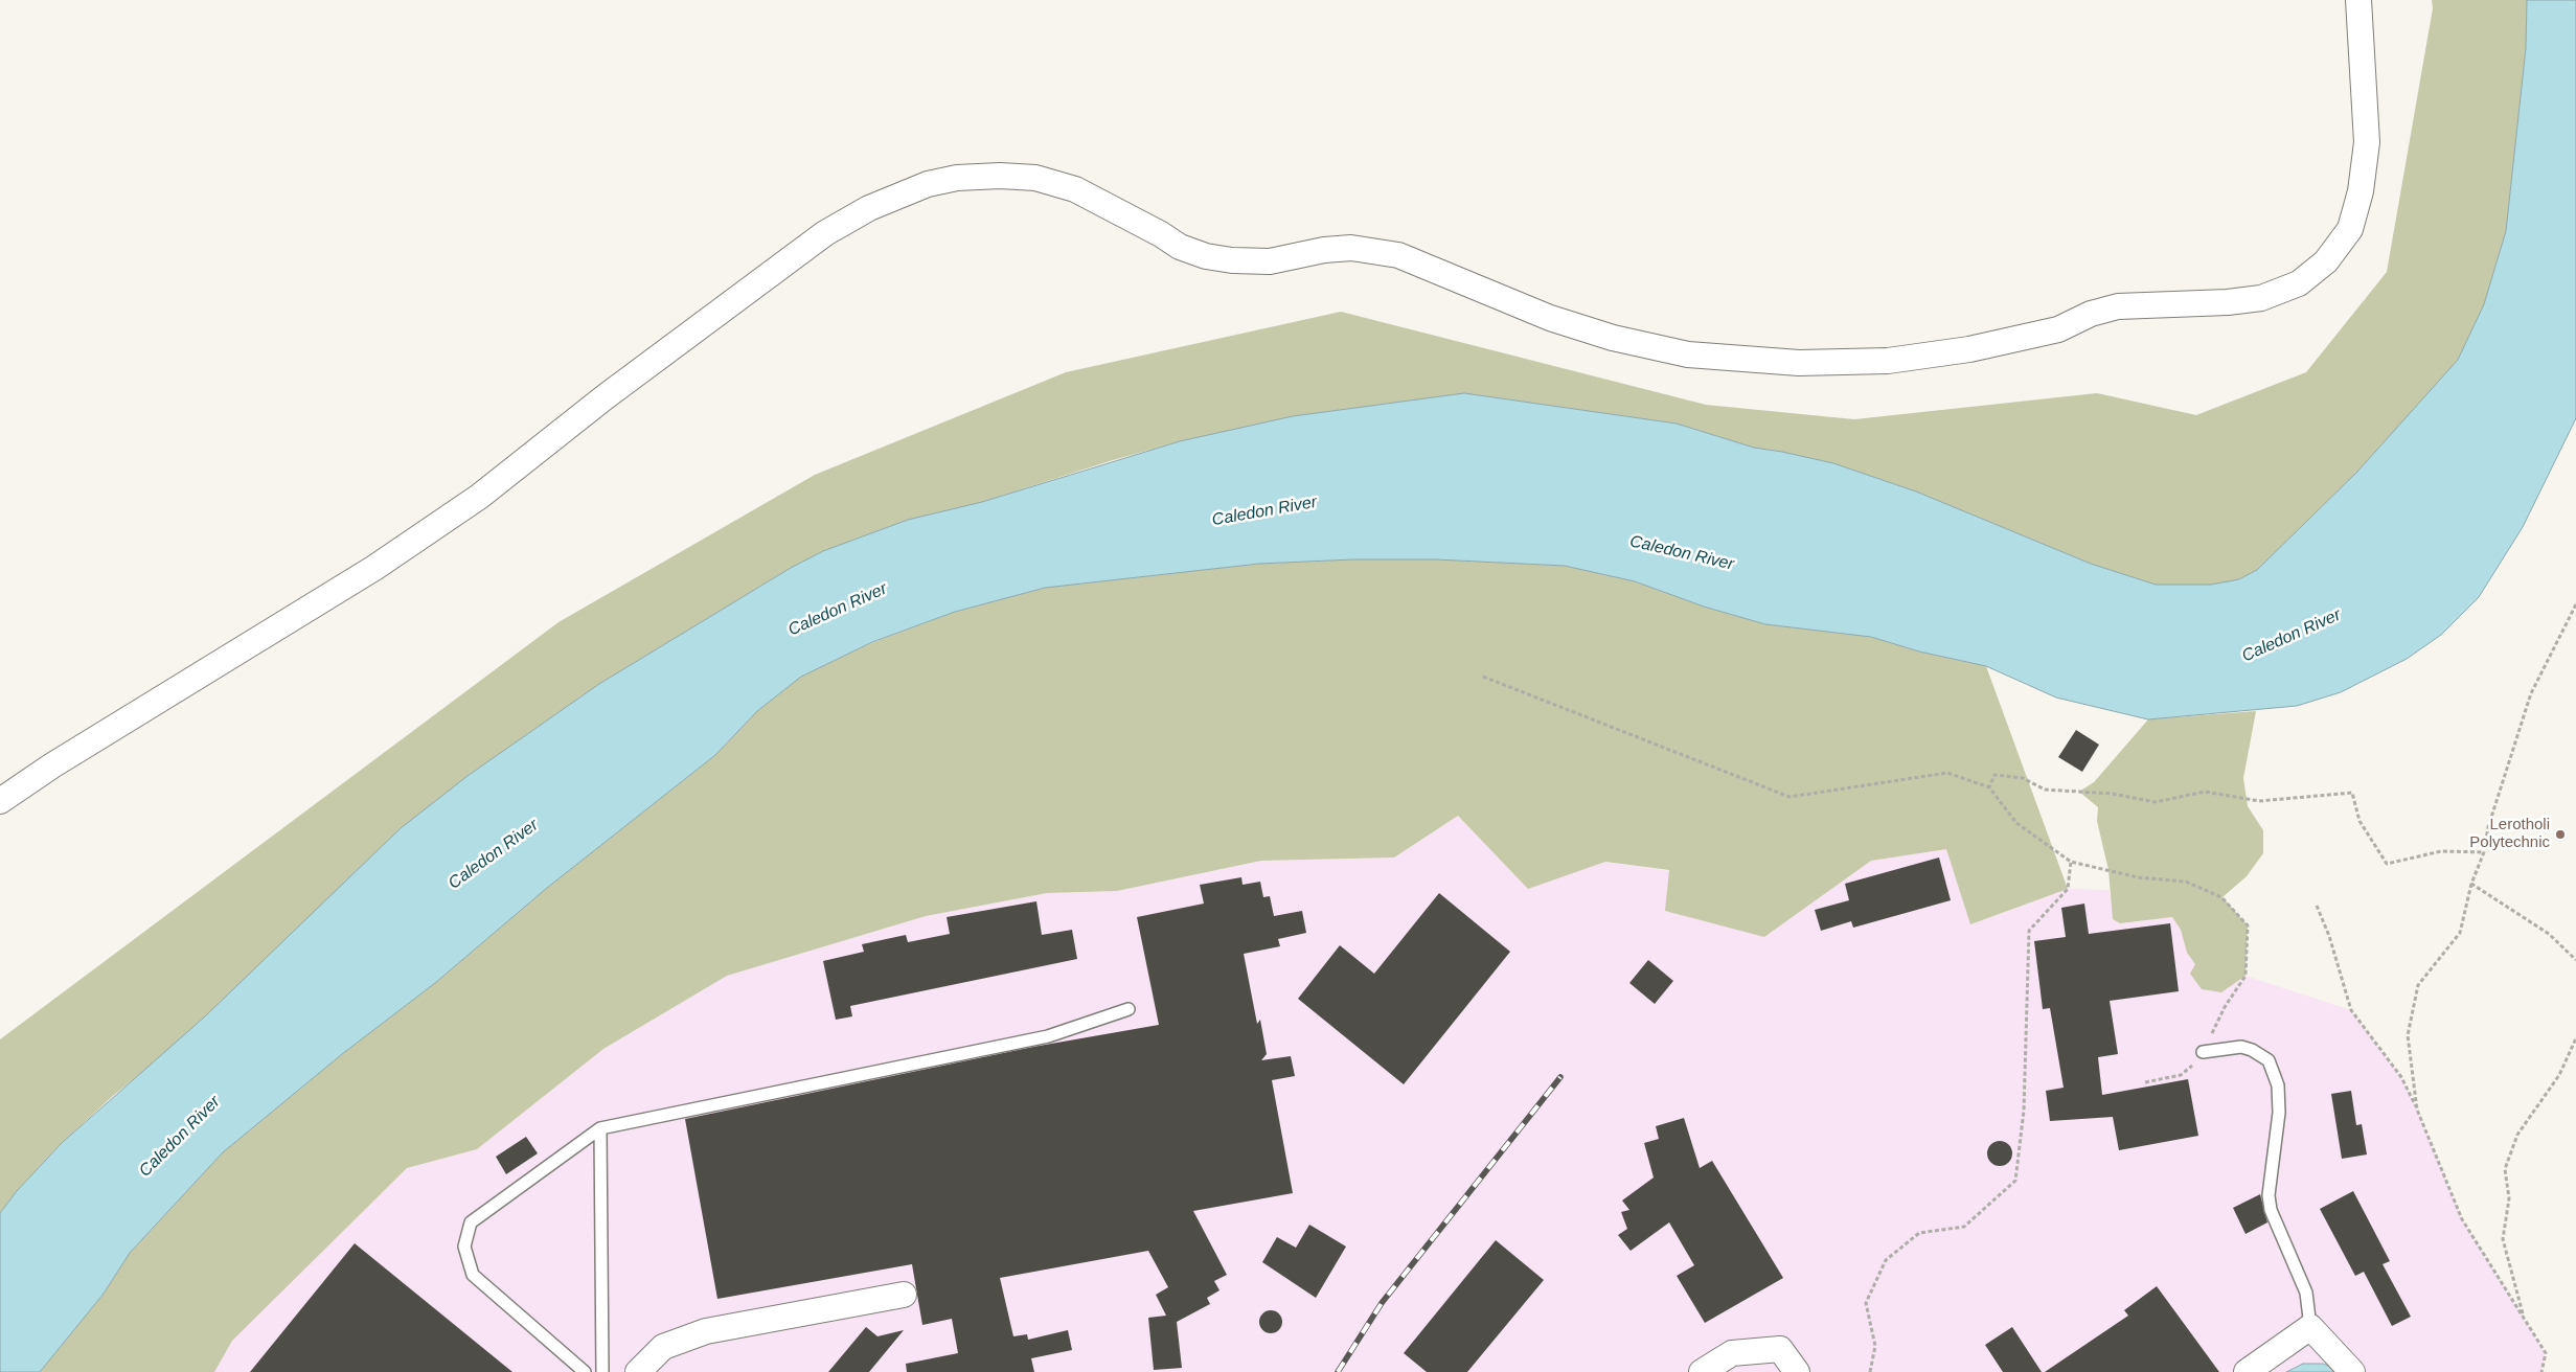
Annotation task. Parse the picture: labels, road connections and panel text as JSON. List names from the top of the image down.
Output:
{
  "water": ["Caledon River"],
  "places": ["Lerotholi Polytechnic"]
}
